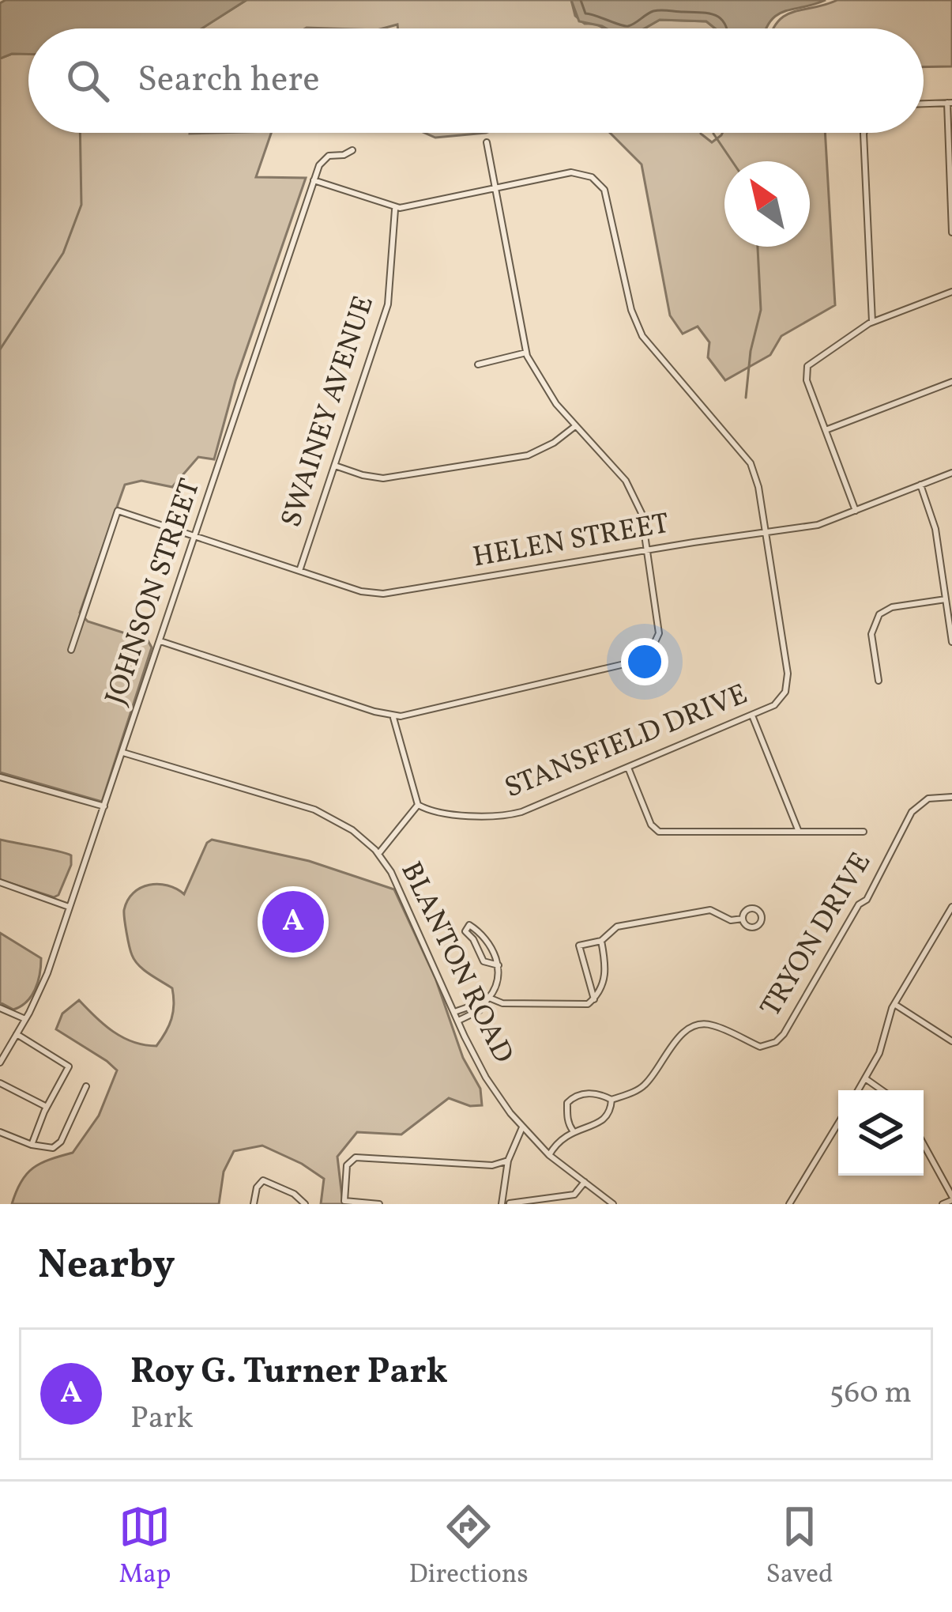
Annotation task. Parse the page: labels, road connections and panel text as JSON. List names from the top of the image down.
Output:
{
  "streets": {
    "street": [
      "SWAINEY AVENUE",
      "HELEN STREET",
      "JOHNSON STREET",
      "STANSFIELD DRIVE",
      "TRYON DRIVE",
      "BLANTON ROAD"
    ]
  },
  "crossings": [
    ["SWAINEY AVENUE", "HELEN STREET"],
    ["SWAINEY AVENUE", "STANSFIELD DRIVE"],
    ["HELEN STREET", "JOHNSON STREET"],
    ["HELEN STREET", "STANSFIELD DRIVE"],
    ["JOHNSON STREET", "STANSFIELD DRIVE"],
    ["JOHNSON STREET", "BLANTON ROAD"],
    ["TRYON DRIVE", "BLANTON ROAD"]
  ],
  "north": "top left",
  "page": {
    "search": "Search here",
    "pins": "A",
    "heading": "Nearby",
    "list": [
      {
        "mark": "A",
        "name": "Roy G. Turner Park",
        "note": "Park",
        "value": "560 m"
      }
    ],
    "nav": ["Map", "Directions", "Saved"]
  }
}
